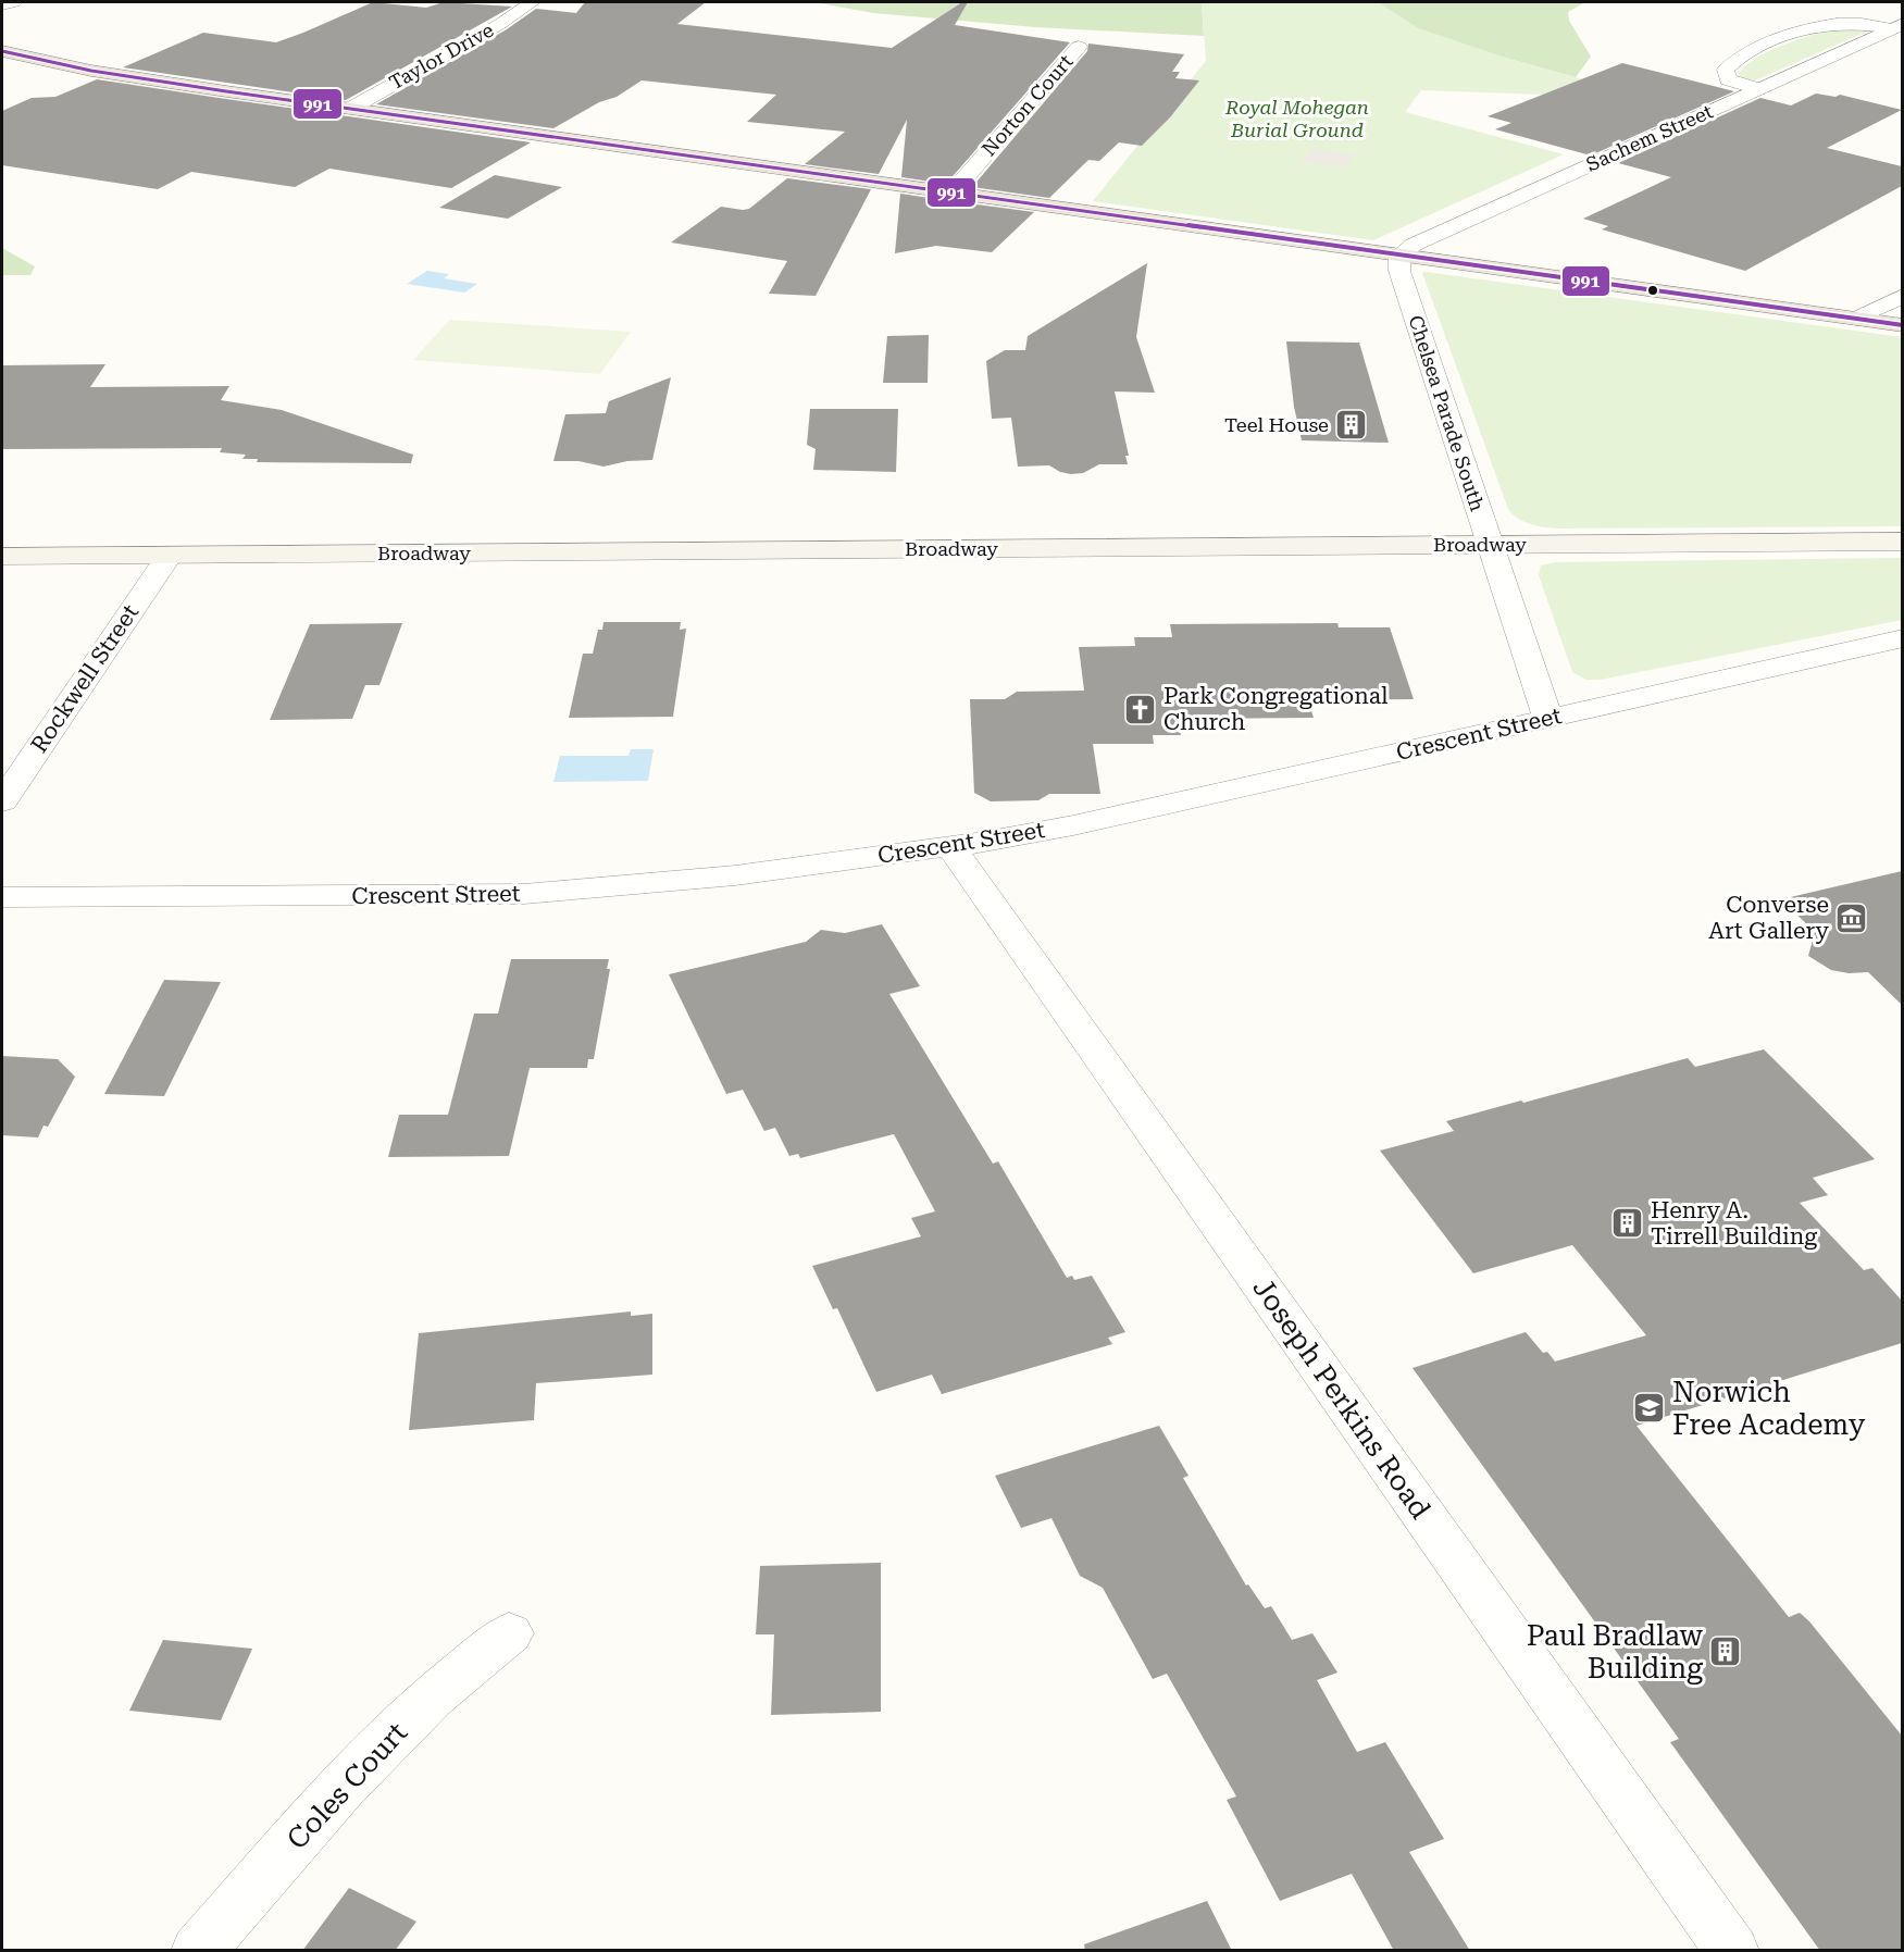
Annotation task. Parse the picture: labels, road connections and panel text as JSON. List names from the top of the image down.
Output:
{
  "streets": {
    "main road": ["Broadway"],
    "street": [
      "Taylor Drive",
      "Norton Court",
      "Sachem Street",
      "Chelsea Parade South",
      "Rockwell Street",
      "Crescent Street",
      "Joseph Perkins Road",
      "Coles Court"
    ]
  },
  "crossings": [
    ["Sachem Street", "Chelsea Parade South"],
    ["Chelsea Parade South", "Broadway"],
    ["Chelsea Parade South", "Crescent Street"],
    ["Broadway", "Rockwell Street"],
    ["Crescent Street", "Joseph Perkins Road"]
  ],
  "parks": ["Royal Mohegan Burial Ground"],
  "places": {
    "building": ["Teel House", "Henry A. Tirrell Building", "Paul Bradlaw Building"],
    "church": ["Park Congregational Church"],
    "museum": ["Converse Art Gallery"],
    "school or university": ["Norwich Free Academy"]
  },
  "lines": ["transit line 991"]
}
